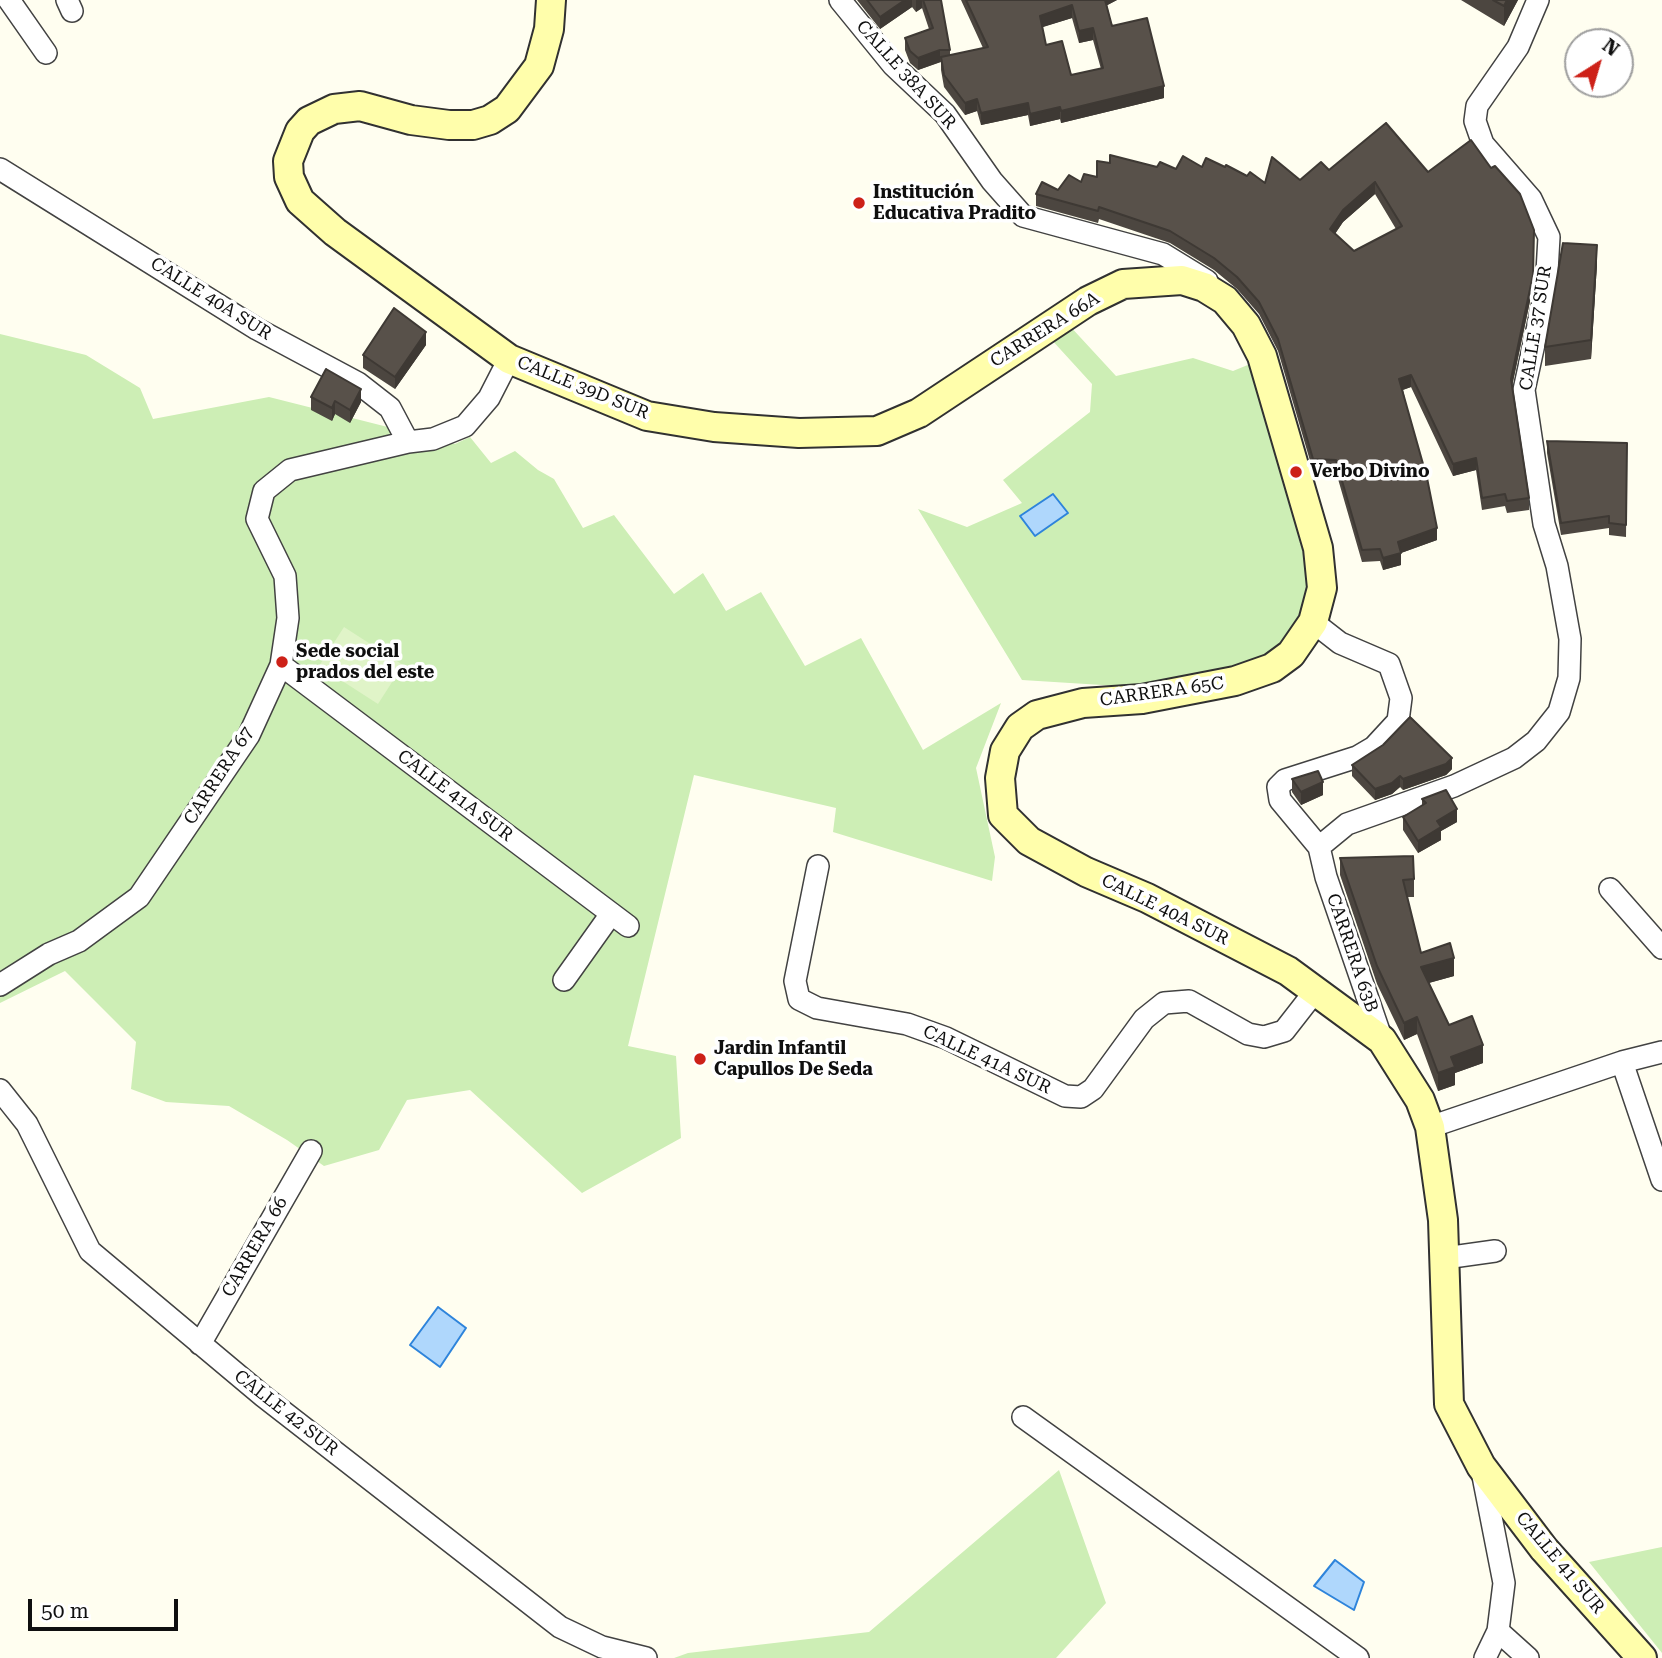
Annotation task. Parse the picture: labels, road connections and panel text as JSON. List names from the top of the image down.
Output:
{
  "streets": {
    "main road": [
      "CALLE 38A SUR",
      "CALLE 40A SUR",
      "CARRERA 66A",
      "CALLE 39D SUR",
      "CARRERA 65C",
      "CARRERA 63B",
      "CALLE 41 SUR"
    ],
    "street": [
      "CALLE 37 SUR",
      "CARRERA 67",
      "CALLE 41A SUR",
      "CARRERA 66",
      "CALLE 42 SUR"
    ]
  },
  "crossings": [
    ["CALLE 38A SUR", "CARRERA 66A"],
    ["CALLE 38A SUR", "CARRERA 65C"],
    ["CALLE 40A SUR", "CARRERA 65C"],
    ["CALLE 40A SUR", "CARRERA 67"],
    ["CALLE 40A SUR", "CALLE 41A SUR"],
    ["CALLE 40A SUR", "CARRERA 63B"],
    ["CALLE 37 SUR", "CARRERA 63B"],
    ["CARRERA 66A", "CALLE 39D SUR"],
    ["CALLE 39D SUR", "CARRERA 67"],
    ["CARRERA 67", "CALLE 41A SUR"],
    ["CARRERA 63B", "CALLE 41 SUR"],
    ["CARRERA 66", "CALLE 42 SUR"]
  ],
  "places": [
    "Institución Educativa Pradito",
    "Verbo Divino",
    "Sede social prados del este",
    "Jardin Infantil Capullos De Seda"
  ],
  "scale_bar": "50 m",
  "north": "top right"
}
